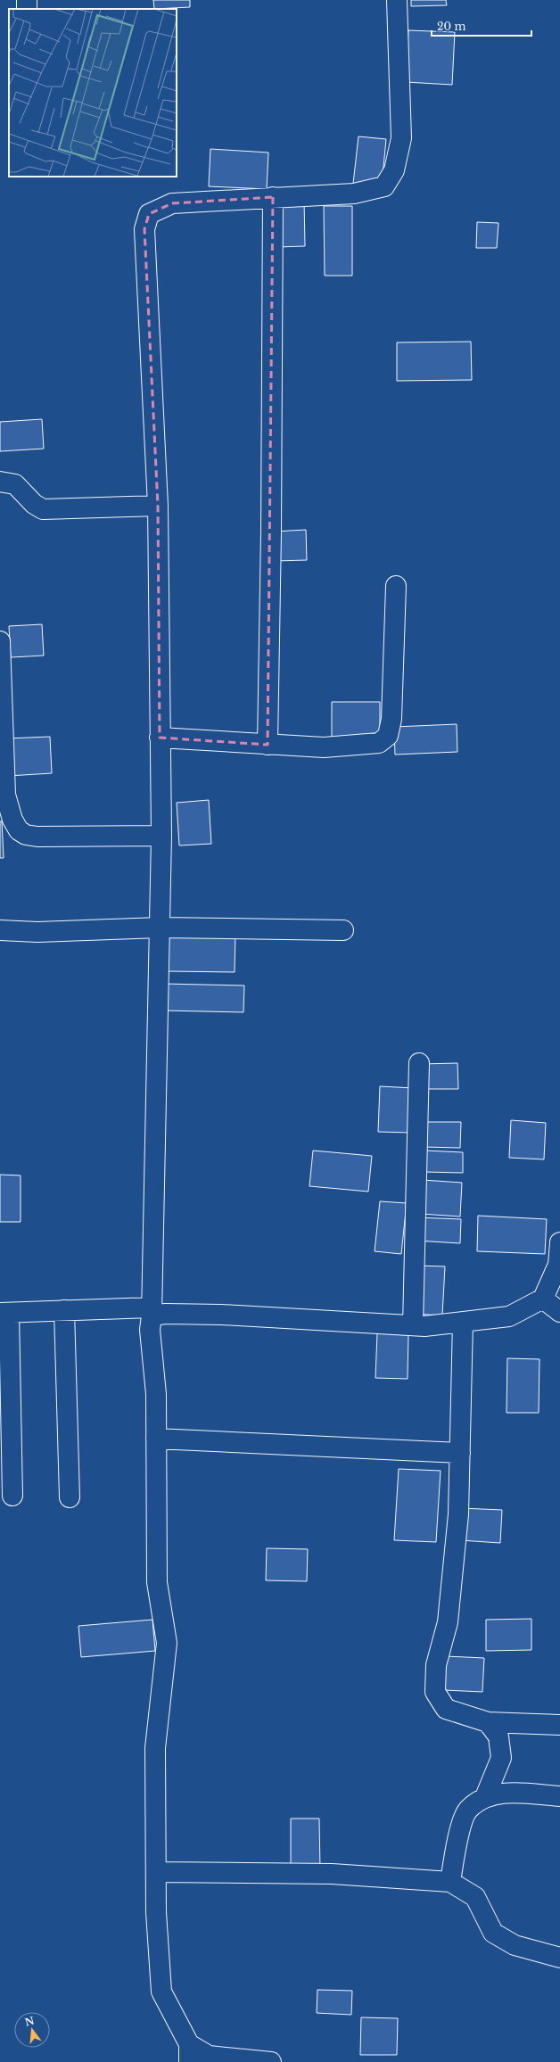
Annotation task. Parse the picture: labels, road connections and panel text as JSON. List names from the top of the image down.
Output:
{
  "scale_bar": "20 m",
  "north": "top"
}
